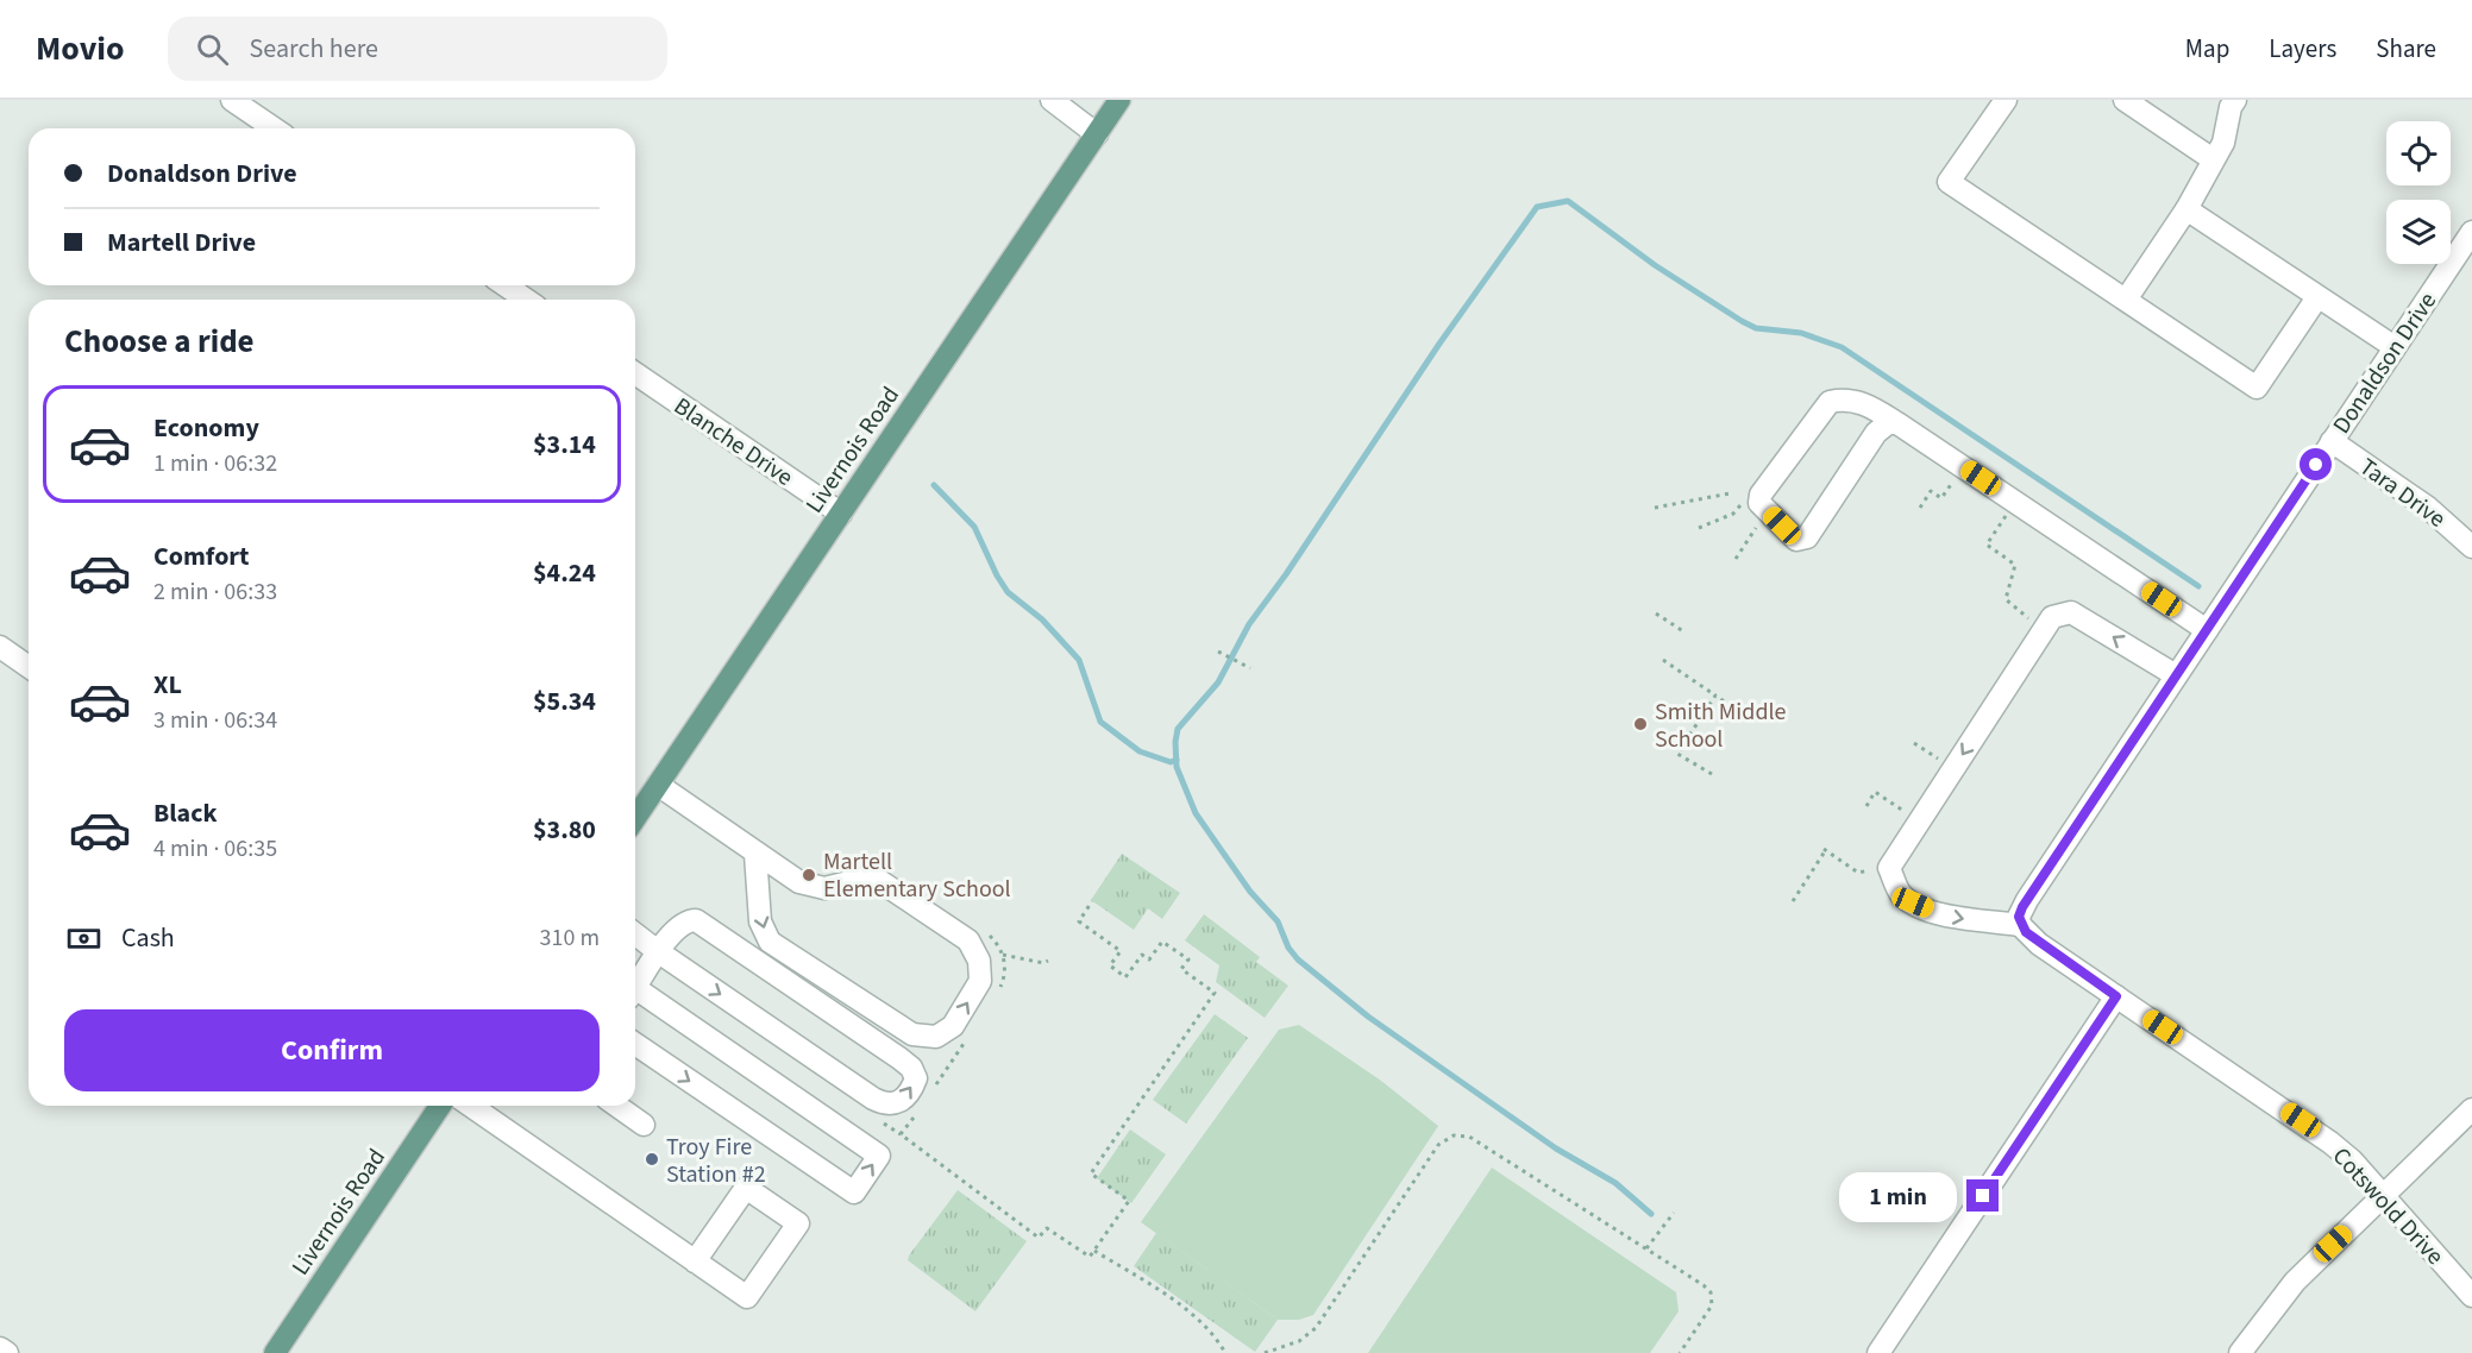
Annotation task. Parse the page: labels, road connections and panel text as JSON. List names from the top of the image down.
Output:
{
  "streets": {
    "main road": ["Livernois Road"],
    "street": [
      "Donaldson Drive",
      "Blanche Drive",
      "Tara Drive",
      "Cotswold Drive"
    ]
  },
  "crossings": [
    ["Donaldson Drive", "Tara Drive"],
    ["Donaldson Drive", "Cotswold Drive"],
    ["Blanche Drive", "Livernois Road"]
  ],
  "places": ["Smith Middle School", "Martell Elementary School", "Troy Fire Station #2"],
  "page": {
    "header": "Movio",
    "search": "Search here",
    "nav": ["Map", "Layers", "Share"],
    "banner": ["Donaldson Drive", "Martell Drive"],
    "heading": "Choose a ride",
    "list": [
      {
        "name": "Economy",
        "note": "1 min · 06:32",
        "value": "$3.14"
      },
      {
        "name": "Comfort",
        "note": "2 min · 06:33",
        "value": "$4.24"
      },
      {
        "name": "XL",
        "note": "3 min · 06:34",
        "value": "$5.34"
      },
      {
        "name": "Black",
        "note": "4 min · 06:35",
        "value": "$3.80"
      }
    ],
    "pay": ["Cash", "310 m"],
    "buttons": "Confirm",
    "bubble": "1 min"
  }
}
